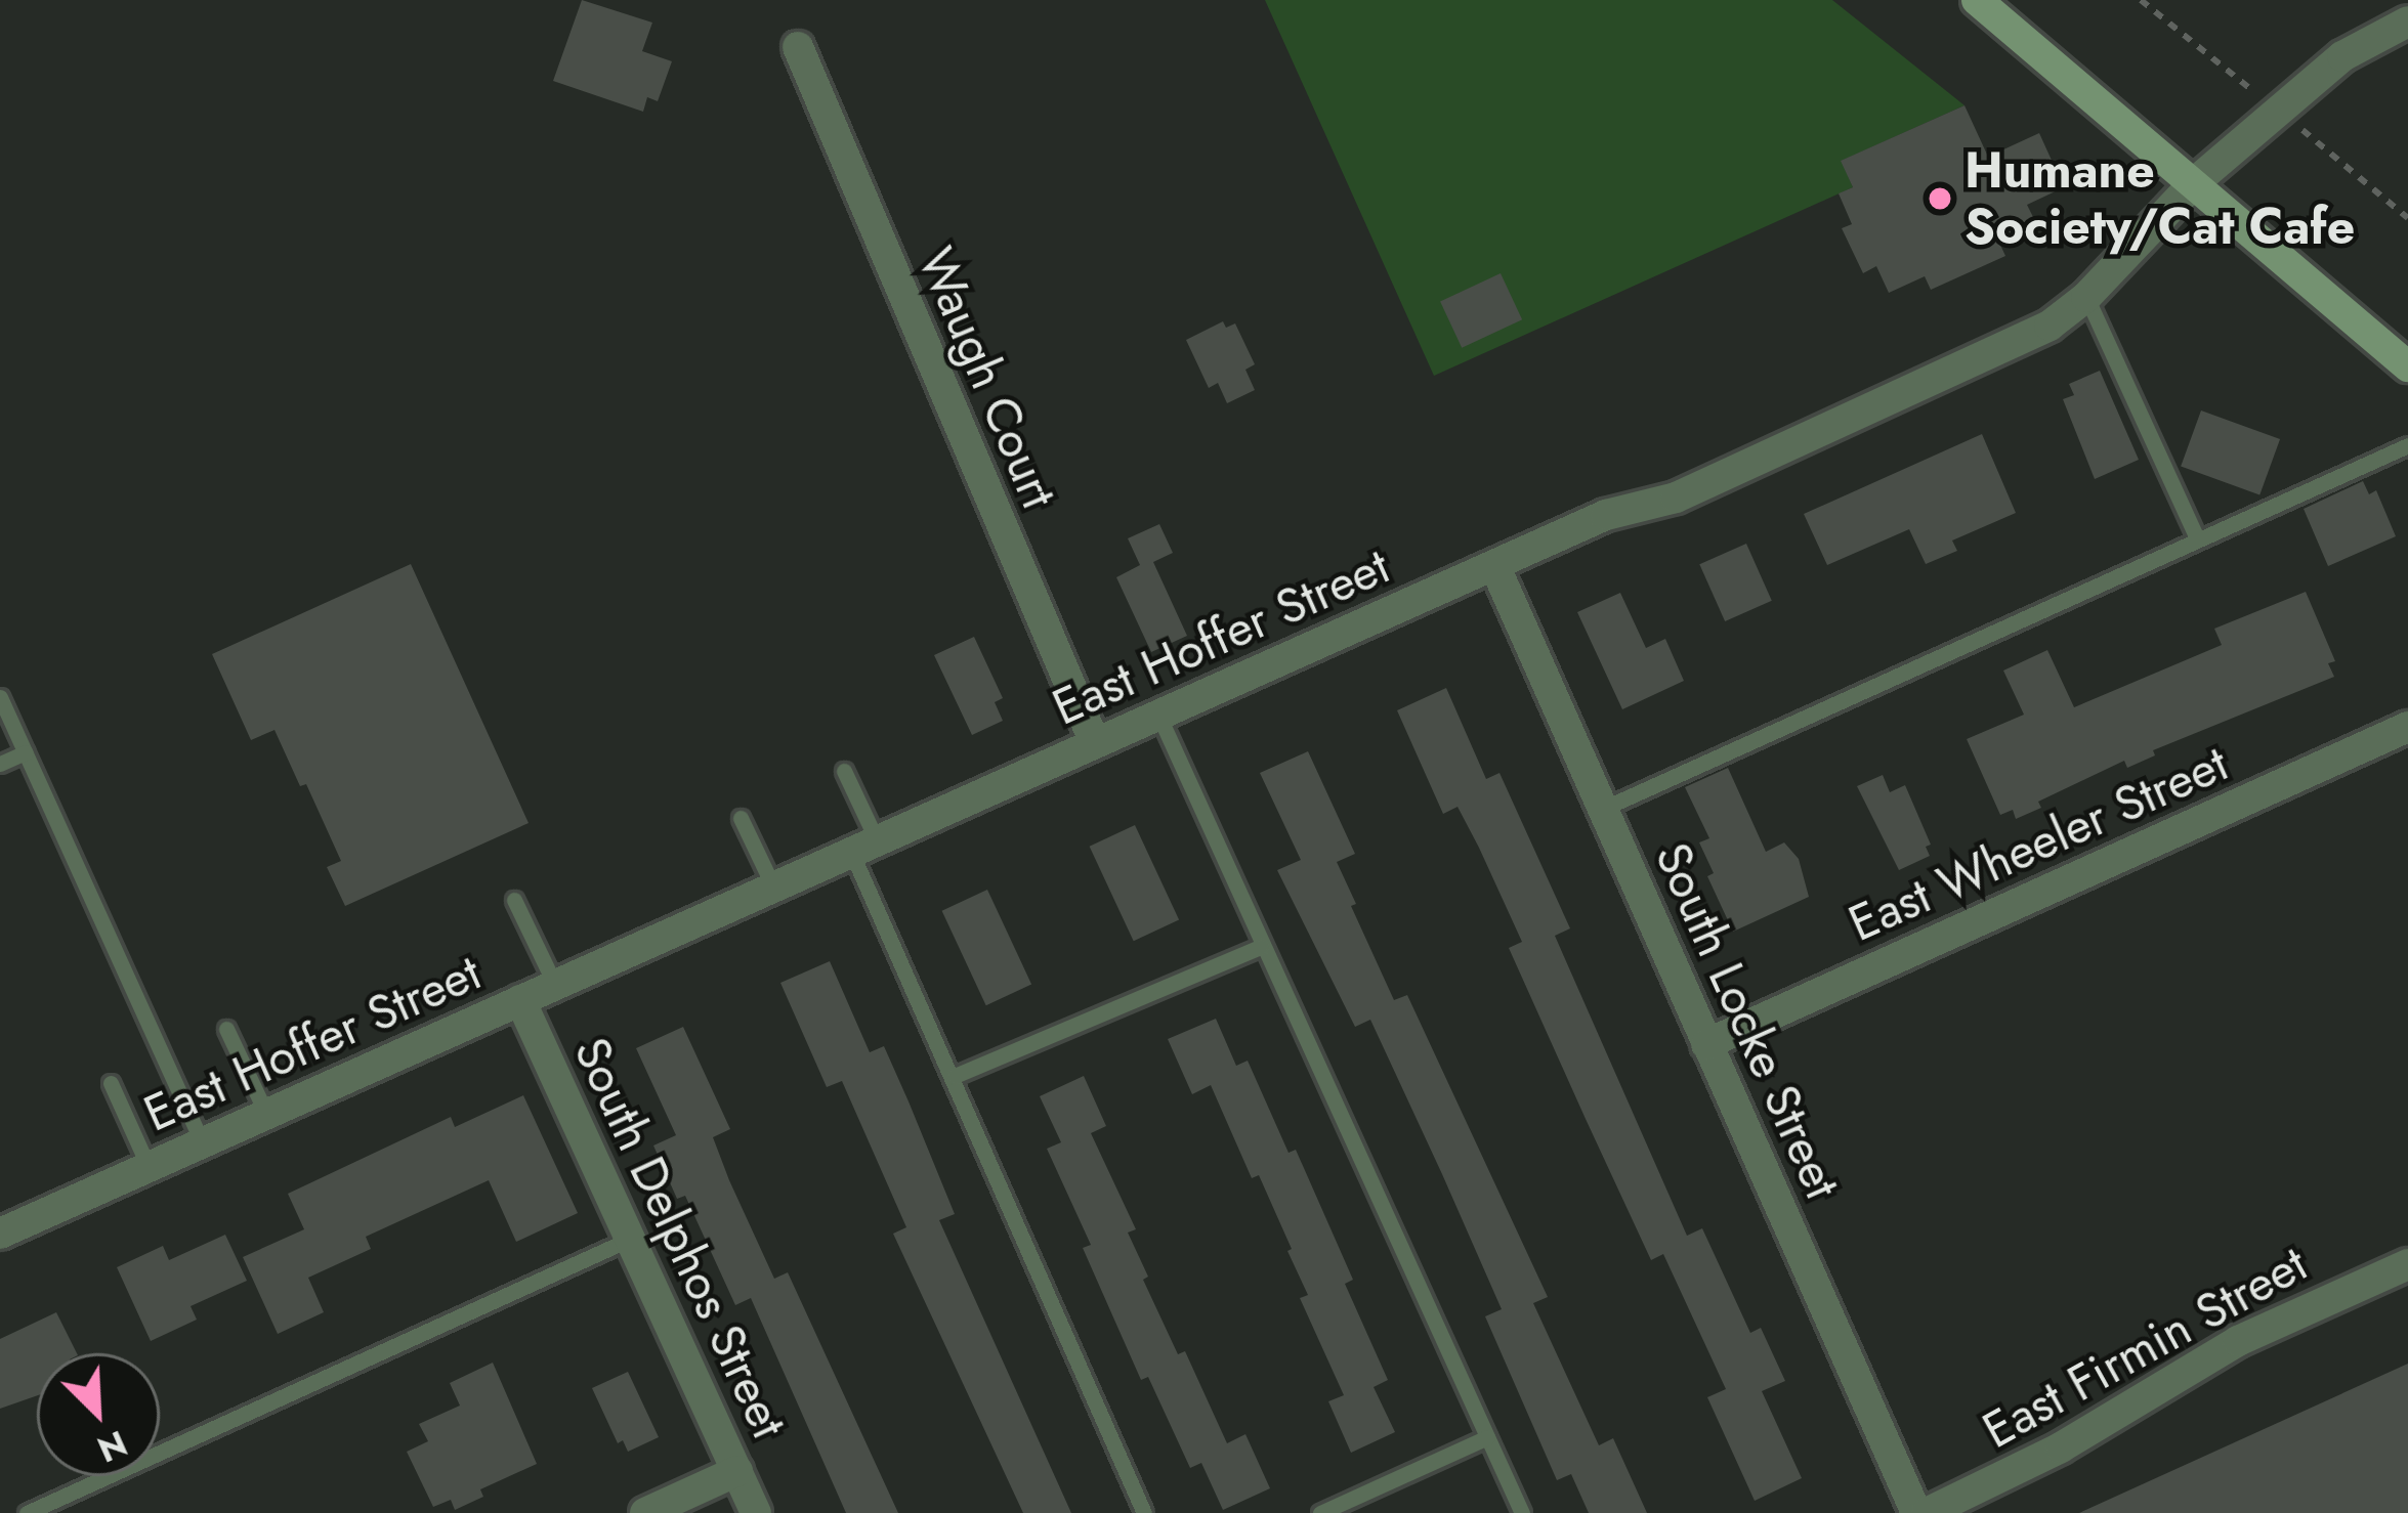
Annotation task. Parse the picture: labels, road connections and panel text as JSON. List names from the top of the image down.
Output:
{
  "streets": {
    "street": [
      "Waugh Court",
      "East Hoffer Street",
      "East Wheeler Street",
      "South Locke Street",
      "South Delphos Street",
      "East Firmin Street"
    ]
  },
  "crossings": [
    ["Waugh Court", "East Hoffer Street"],
    ["East Hoffer Street", "South Locke Street"],
    ["East Hoffer Street", "South Delphos Street"],
    ["East Wheeler Street", "South Locke Street"]
  ],
  "places": ["Humane Society/Cat Cafe"],
  "north": "bottom right"
}
